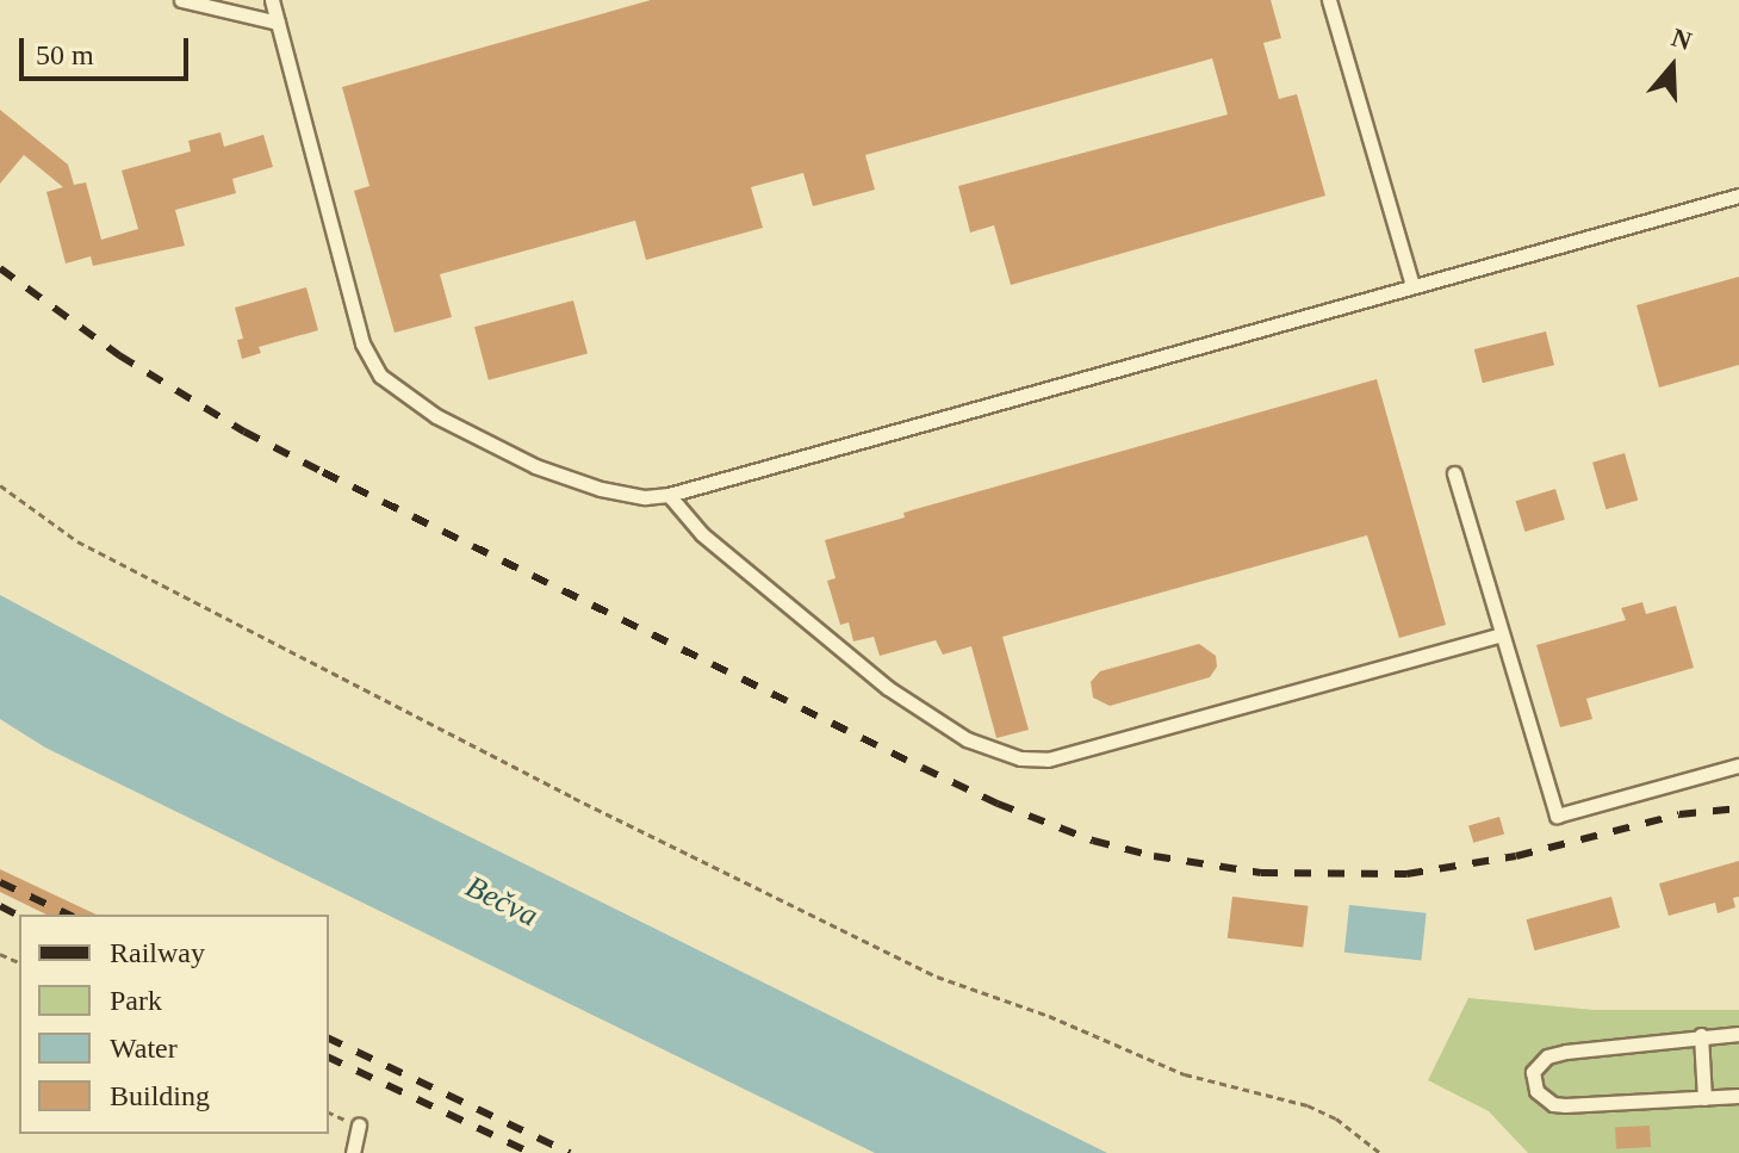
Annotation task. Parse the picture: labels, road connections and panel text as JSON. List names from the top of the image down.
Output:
{
  "water": ["Bečva"],
  "legend": [
    "Railway",
    "Park",
    "Water",
    "Building"
  ],
  "scale_bar": "50 m",
  "north": "top"
}
